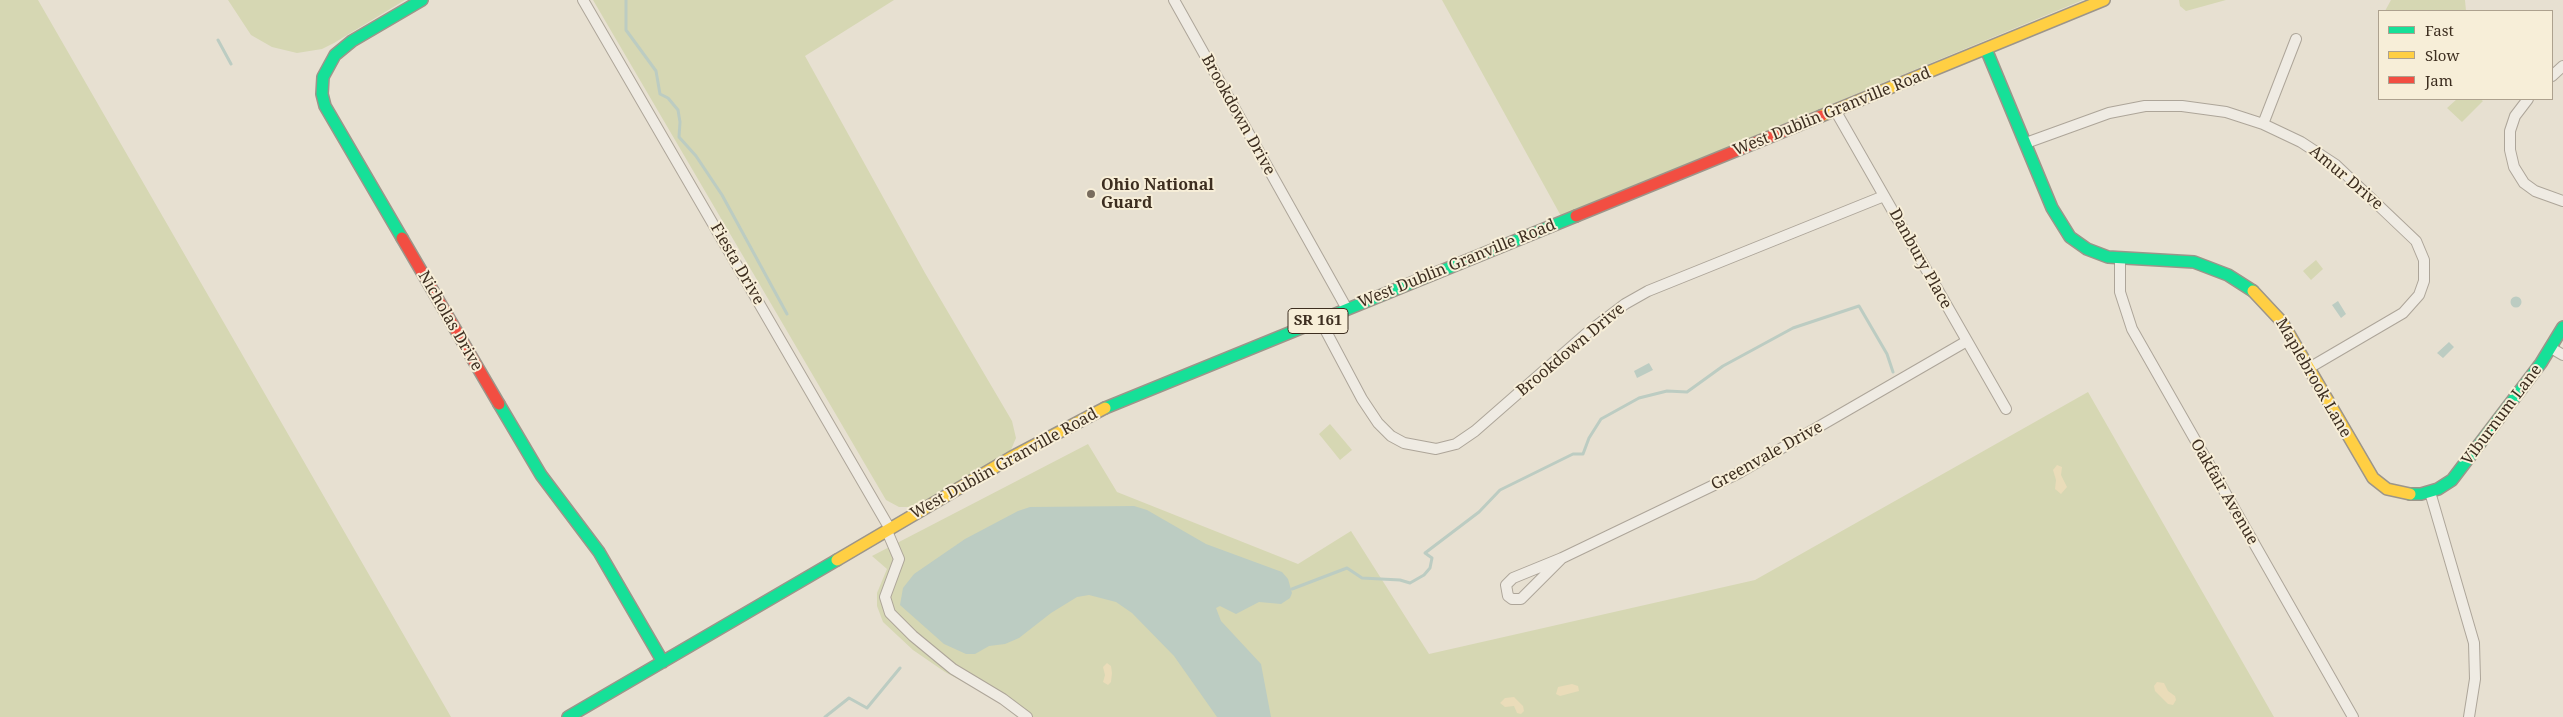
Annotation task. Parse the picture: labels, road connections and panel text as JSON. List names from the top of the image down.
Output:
{
  "streets": {
    "street": [
      "West Dublin Granville Road",
      "Brookdown Drive",
      "Amur Drive",
      "Danbury Place",
      "Fiesta Drive",
      "Nicholas Drive",
      "SR 161",
      "Maplebrook Lane",
      "Viburnum Lane",
      "Greenvale Drive",
      "Oakfair Avenue"
    ]
  },
  "crossings": [
    ["West Dublin Granville Road", "Brookdown Drive"],
    ["West Dublin Granville Road", "Danbury Place"],
    ["West Dublin Granville Road", "Fiesta Drive"],
    ["West Dublin Granville Road", "Nicholas Drive"],
    ["West Dublin Granville Road", "Maplebrook Lane"],
    ["Brookdown Drive", "Danbury Place"],
    ["Amur Drive", "Maplebrook Lane"],
    ["Danbury Place", "Greenvale Drive"],
    ["Maplebrook Lane", "Viburnum Lane"],
    ["Maplebrook Lane", "Oakfair Avenue"]
  ],
  "places": ["Ohio National Guard"],
  "legend": ["Fast", "Slow", "Jam"]
}
